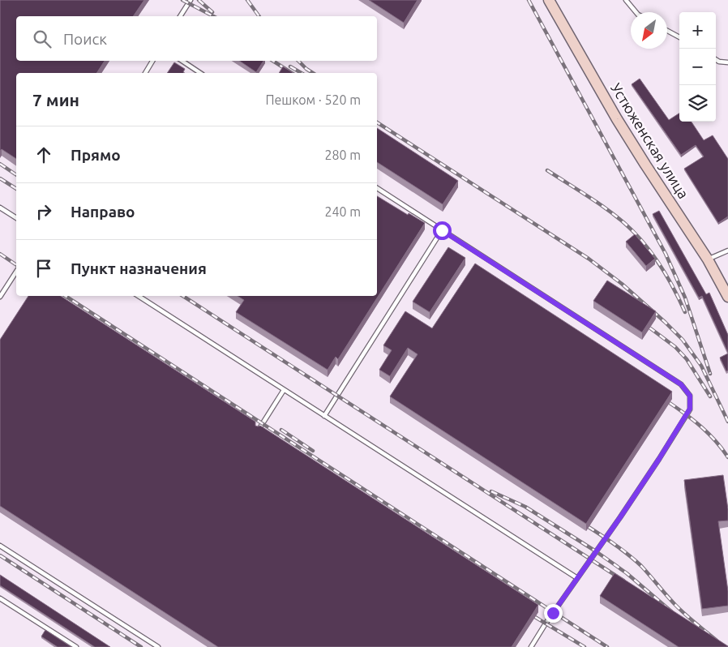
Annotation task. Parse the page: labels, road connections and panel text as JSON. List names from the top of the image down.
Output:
{
  "streets": {
    "main road": ["Устюженская улица"]
  },
  "north": "bottom left",
  "page": {
    "map_buttons": ["+", "−"],
    "search": "Поиск",
    "heading": ["7 мин", "Пешком · 520 m"],
    "list": [
      ["Прямо", "280 m"],
      ["Направо", "240 m"],
      "Пункт назначения"
    ]
  }
}
